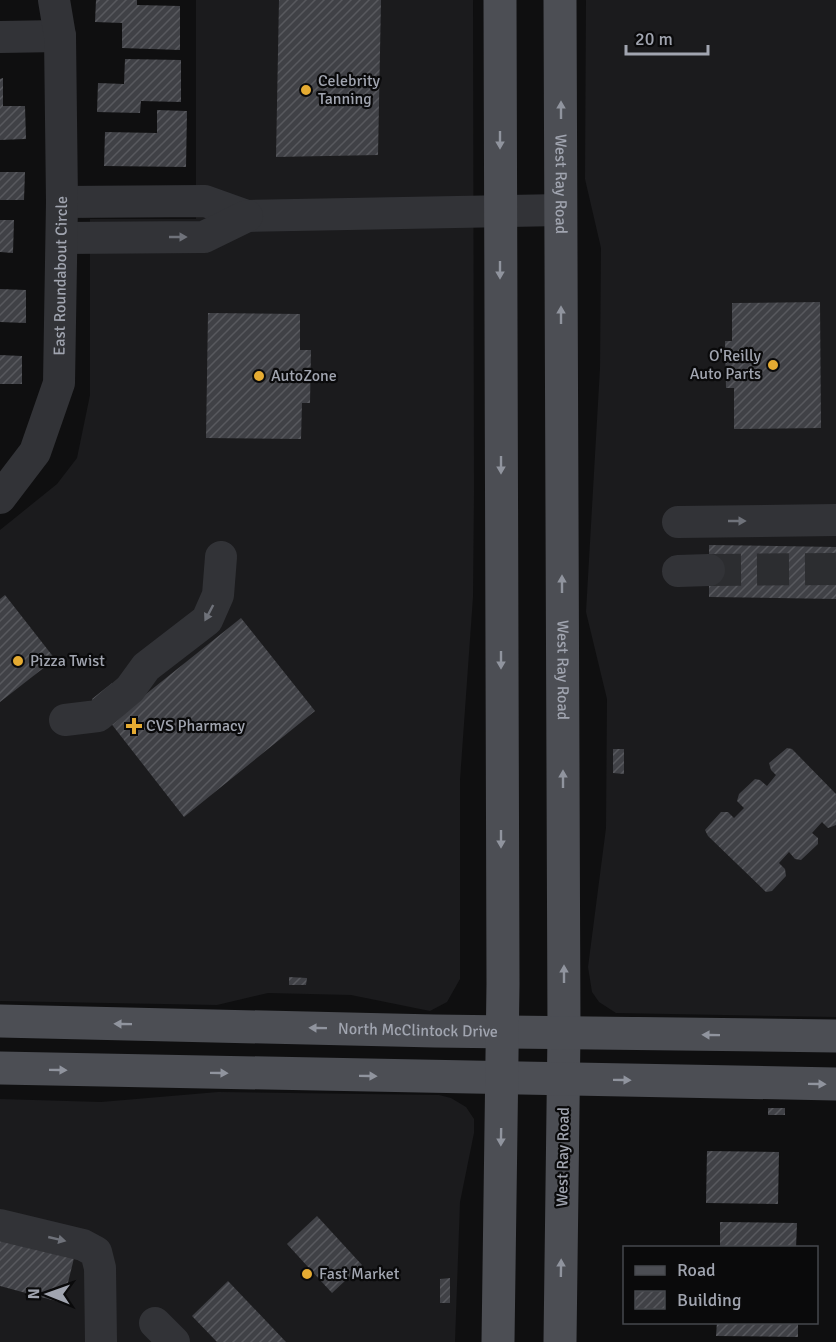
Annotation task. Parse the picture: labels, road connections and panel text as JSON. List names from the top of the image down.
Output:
{
  "streets": {
    "main road": ["West Ray Road", "North McClintock Drive"],
    "street": ["East Roundabout Circle"]
  },
  "crossings": [
    ["West Ray Road", "North McClintock Drive"]
  ],
  "places": {
    "other": [
      "Celebrity Tanning",
      "O'Reilly Auto Parts",
      "AutoZone",
      "Pizza Twist",
      "Fast Market"
    ],
    "health": ["CVS Pharmacy"]
  },
  "legend": ["Road", "Building"],
  "scale_bar": "20 m",
  "north": "left"
}
